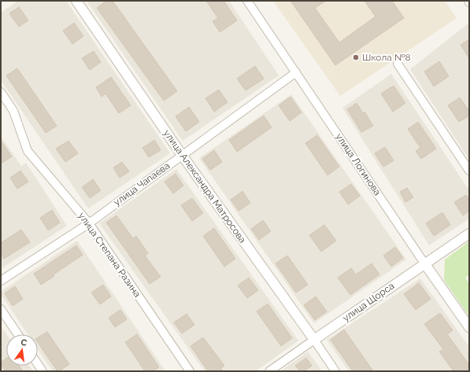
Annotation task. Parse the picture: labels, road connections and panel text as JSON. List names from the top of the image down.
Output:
{
  "streets": {
    "street": [
      "улица Логинова",
      "улица Чапаева",
      "улица Александра Матросова",
      "улица Степана Разина",
      "улица Щорса"
    ]
  },
  "crossings": [
    ["улица Логинова", "улица Чапаева"],
    ["улица Логинова", "улица Щорса"],
    ["улица Чапаева", "улица Александра Матросова"],
    ["улица Чапаева", "улица Степана Разина"],
    ["улица Александра Матросова", "улица Щорса"]
  ],
  "places": ["Школа №8"],
  "north": "top"
}
